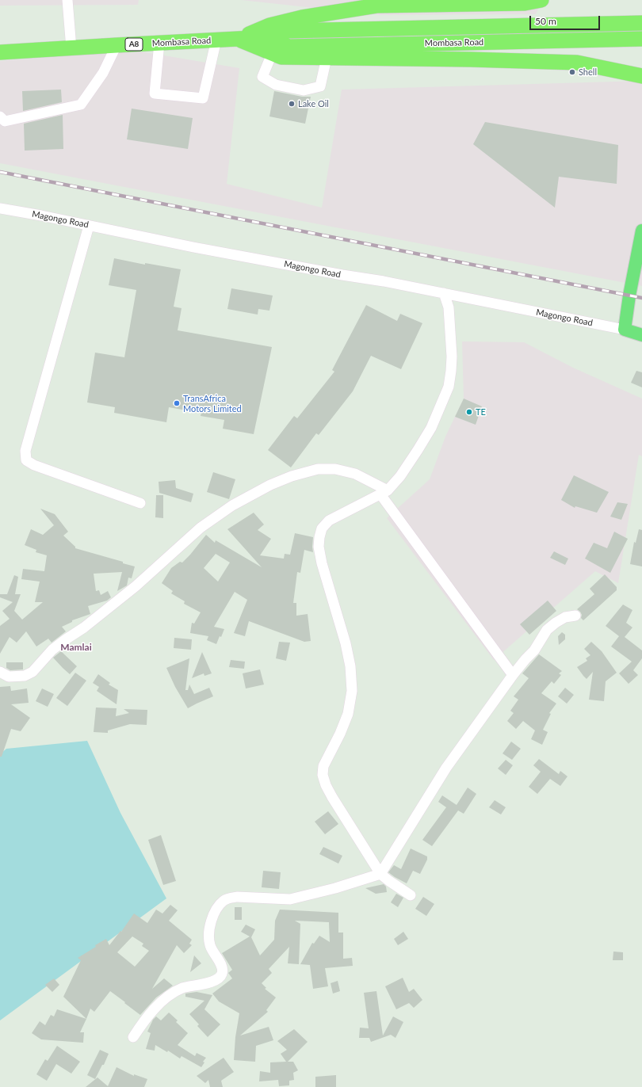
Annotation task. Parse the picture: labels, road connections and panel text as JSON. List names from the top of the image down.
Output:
{
  "streets": {
    "highway": ["Mombasa Road", "A8"],
    "main road": ["Magongo Road"]
  },
  "districts": ["Mamlai"],
  "places": [
    "Shell",
    "Lake Oil",
    "TransAfrica Motors Limited",
    "TE"
  ],
  "scale_bar": "50 m"
}
